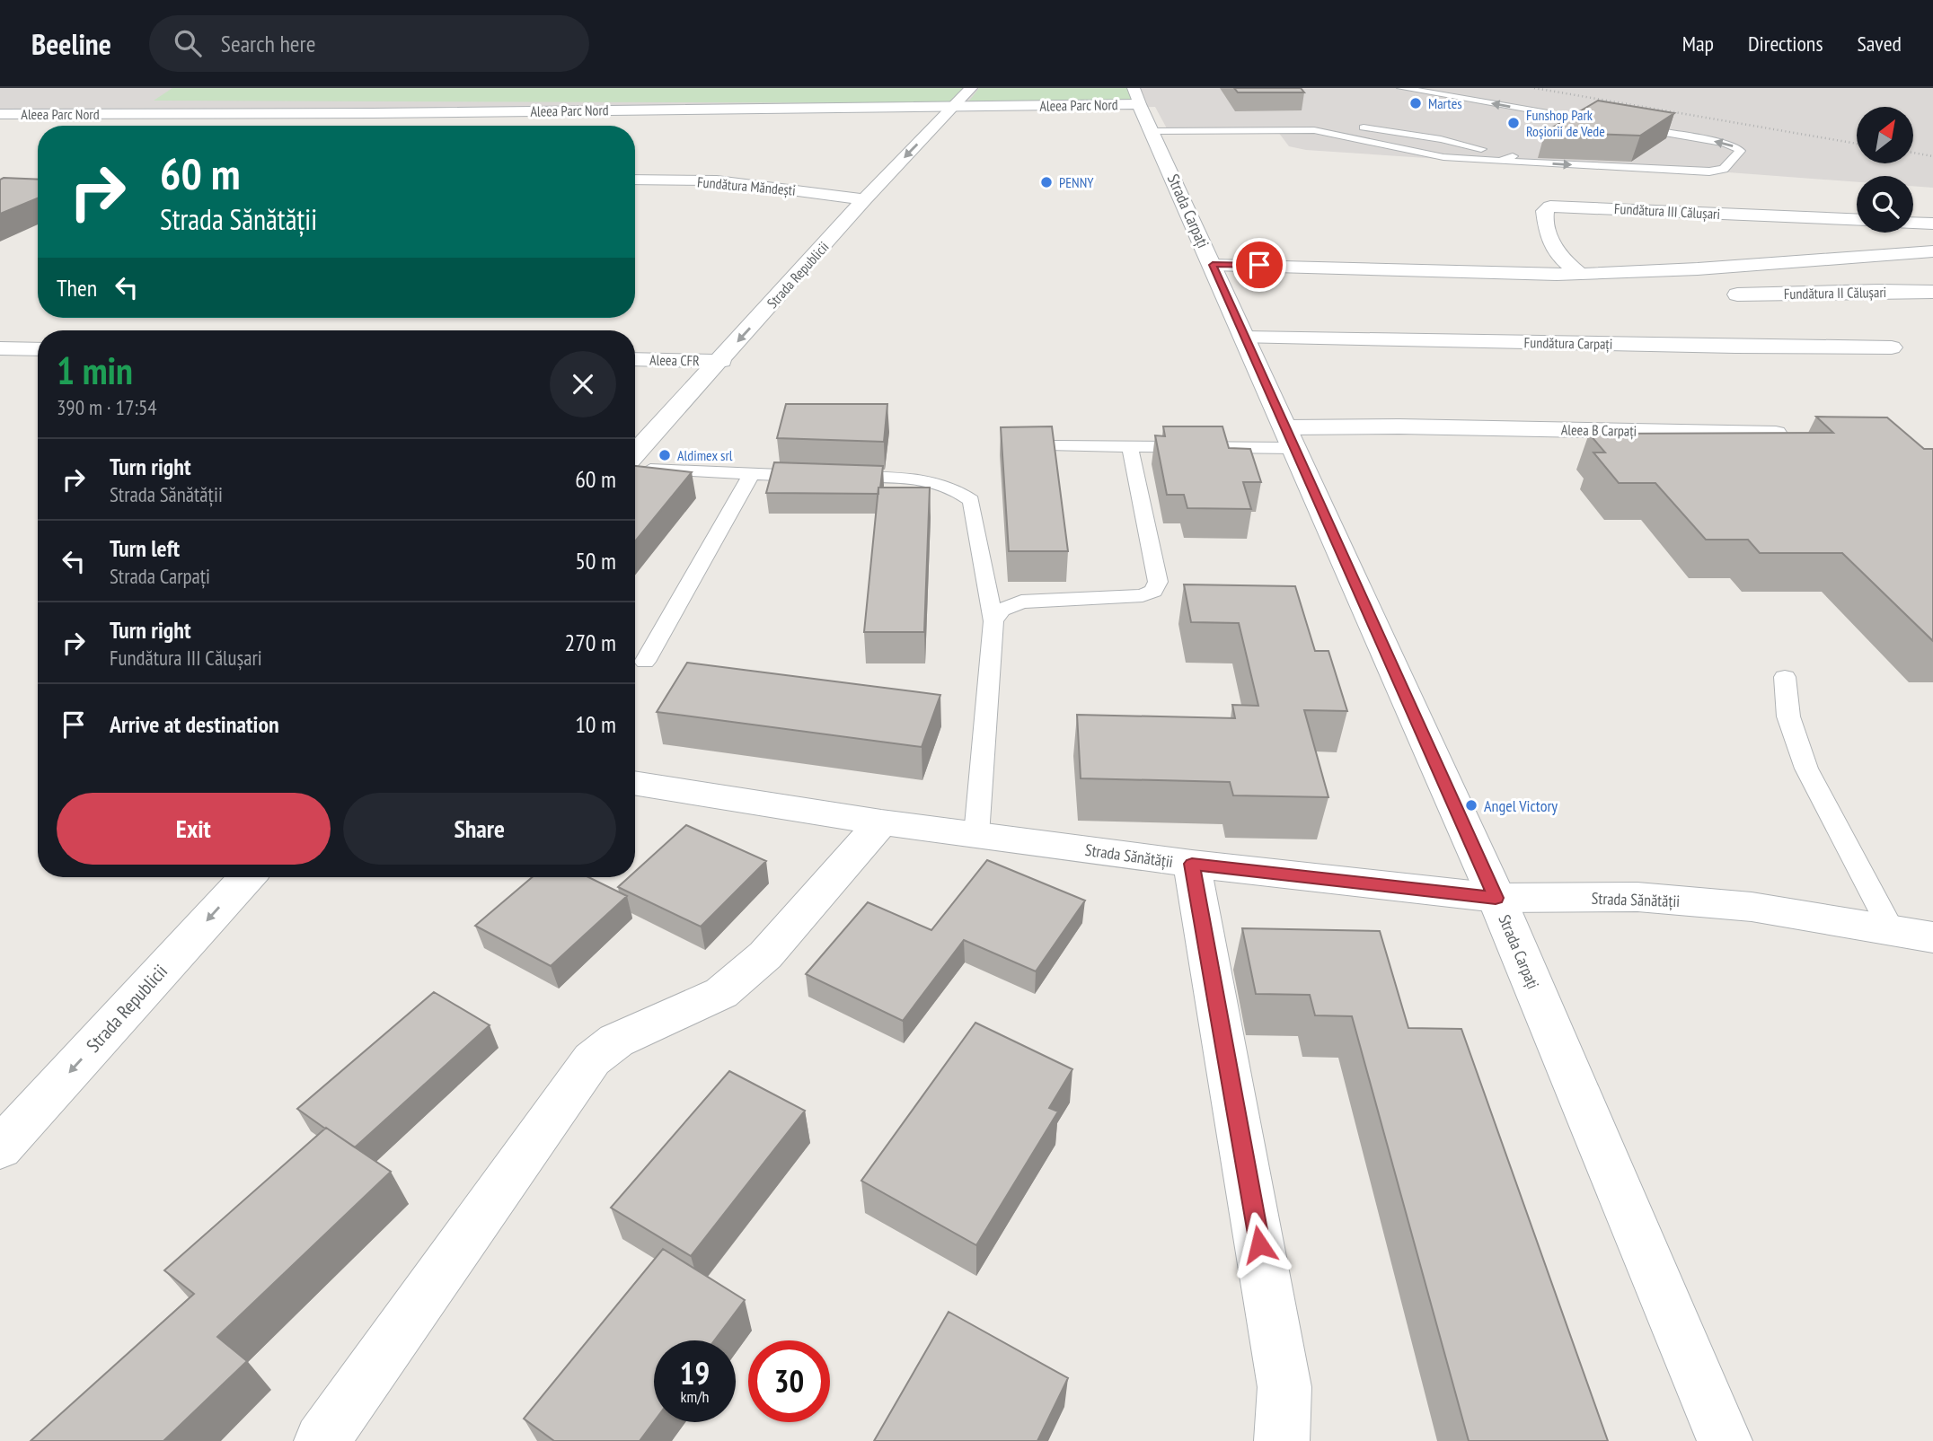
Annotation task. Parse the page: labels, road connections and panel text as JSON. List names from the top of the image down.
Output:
{
  "streets": {
    "street": [
      "Aleea Parc Nord",
      "Fundătura Măndești",
      "Strada Carpați",
      "Fundătura III Călușari",
      "Strada Republicii",
      "Fundătura II Călușari",
      "Fundătura Carpați",
      "Aleea CFR",
      "Aleea B Carpați",
      "Strada Sănătății"
    ]
  },
  "crossings": [
    ["Aleea Parc Nord", "Strada Carpați"],
    ["Aleea Parc Nord", "Strada Republicii"],
    ["Fundătura Măndești", "Strada Republicii"],
    ["Strada Carpați", "Fundătura Carpați"],
    ["Strada Carpați", "Aleea B Carpați"],
    ["Strada Carpați", "Strada Sănătății"],
    ["Strada Republicii", "Aleea CFR"]
  ],
  "one_way": ["Strada Republicii"],
  "places": [
    "Martes",
    "Funshop Park Roșiorii de Vede",
    "PENNY",
    "Aldimex srl",
    "Angel Victory"
  ],
  "north": "top right",
  "page": {
    "header": "Beeline",
    "search": "Search here",
    "nav": ["Map", "Directions", "Saved"],
    "turn": ["60 m", "Strada Sănătății"],
    "then": "Then",
    "heading": ["1 min", "390 m · 17:54"],
    "list": [
      {
        "name": "Turn right",
        "note": "Strada Sănătății",
        "value": "60 m"
      },
      {
        "name": "Turn left",
        "note": "Strada Carpați",
        "value": "50 m"
      },
      {
        "name": "Turn right",
        "note": "Fundătura III Călușari",
        "value": "270 m"
      },
      {
        "name": "Arrive at destination",
        "value": "10 m"
      }
    ],
    "buttons": ["Exit", "Share"],
    "speed": "19 km/h",
    "limit": "30"
  }
}
